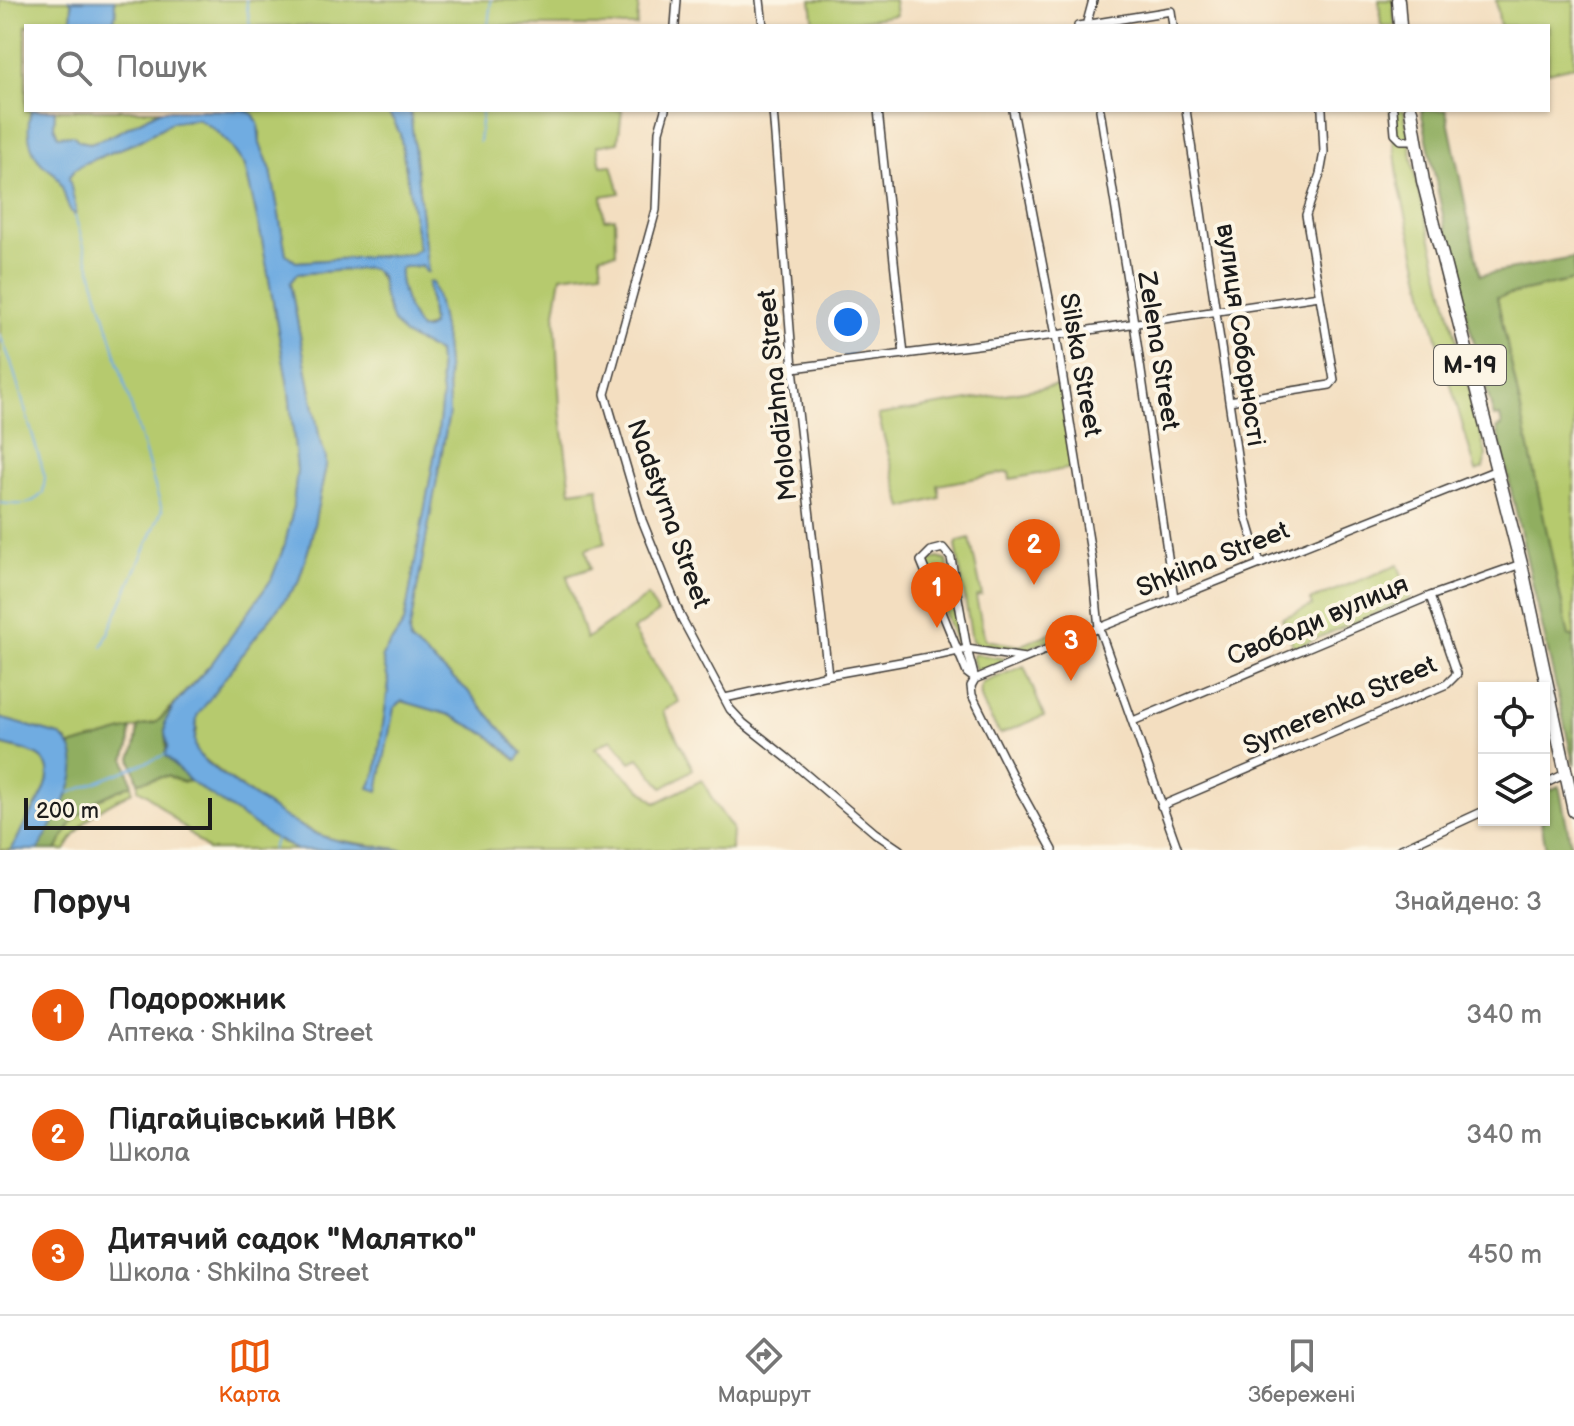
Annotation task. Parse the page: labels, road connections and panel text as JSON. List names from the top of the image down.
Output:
{
  "streets": {
    "highway": ["М-19"],
    "street": [
      "вулиця Соборності",
      "Zelena Street",
      "Silska Street",
      "Molodizhna Street",
      "Nadstyrna Street",
      "Shkilna Street",
      "Свободи вулиця",
      "Symerenka Street"
    ]
  },
  "crossings": [
    ["вулиця Соборності", "Shkilna Street"],
    ["Zelena Street", "Shkilna Street"],
    ["Silska Street", "Shkilna Street"],
    ["Silska Street", "Свободи вулиця"],
    ["Silska Street", "Symerenka Street"],
    ["М-19", "Shkilna Street"],
    ["М-19", "Свободи вулиця"],
    ["Свободи вулиця", "Symerenka Street"]
  ],
  "scale_bar": "200 m",
  "page": {
    "search": "Пошук",
    "pins": ["2", "1", "3"],
    "scale": "200 m",
    "heading": ["Поруч", "Знайдено: 3"],
    "list": [
      {
        "mark": "1",
        "name": "Подорожник",
        "note": "Аптека · Shkilna Street",
        "value": "340 m"
      },
      {
        "mark": "2",
        "name": "Підгайцівський НВК",
        "note": "Школа",
        "value": "340 m"
      },
      {
        "mark": "3",
        "name": "Дитячий садок \"Малятко\"",
        "note": "Школа · Shkilna Street",
        "value": "450 m"
      }
    ],
    "nav": ["Карта", "Маршрут", "Збережені"]
  }
}
